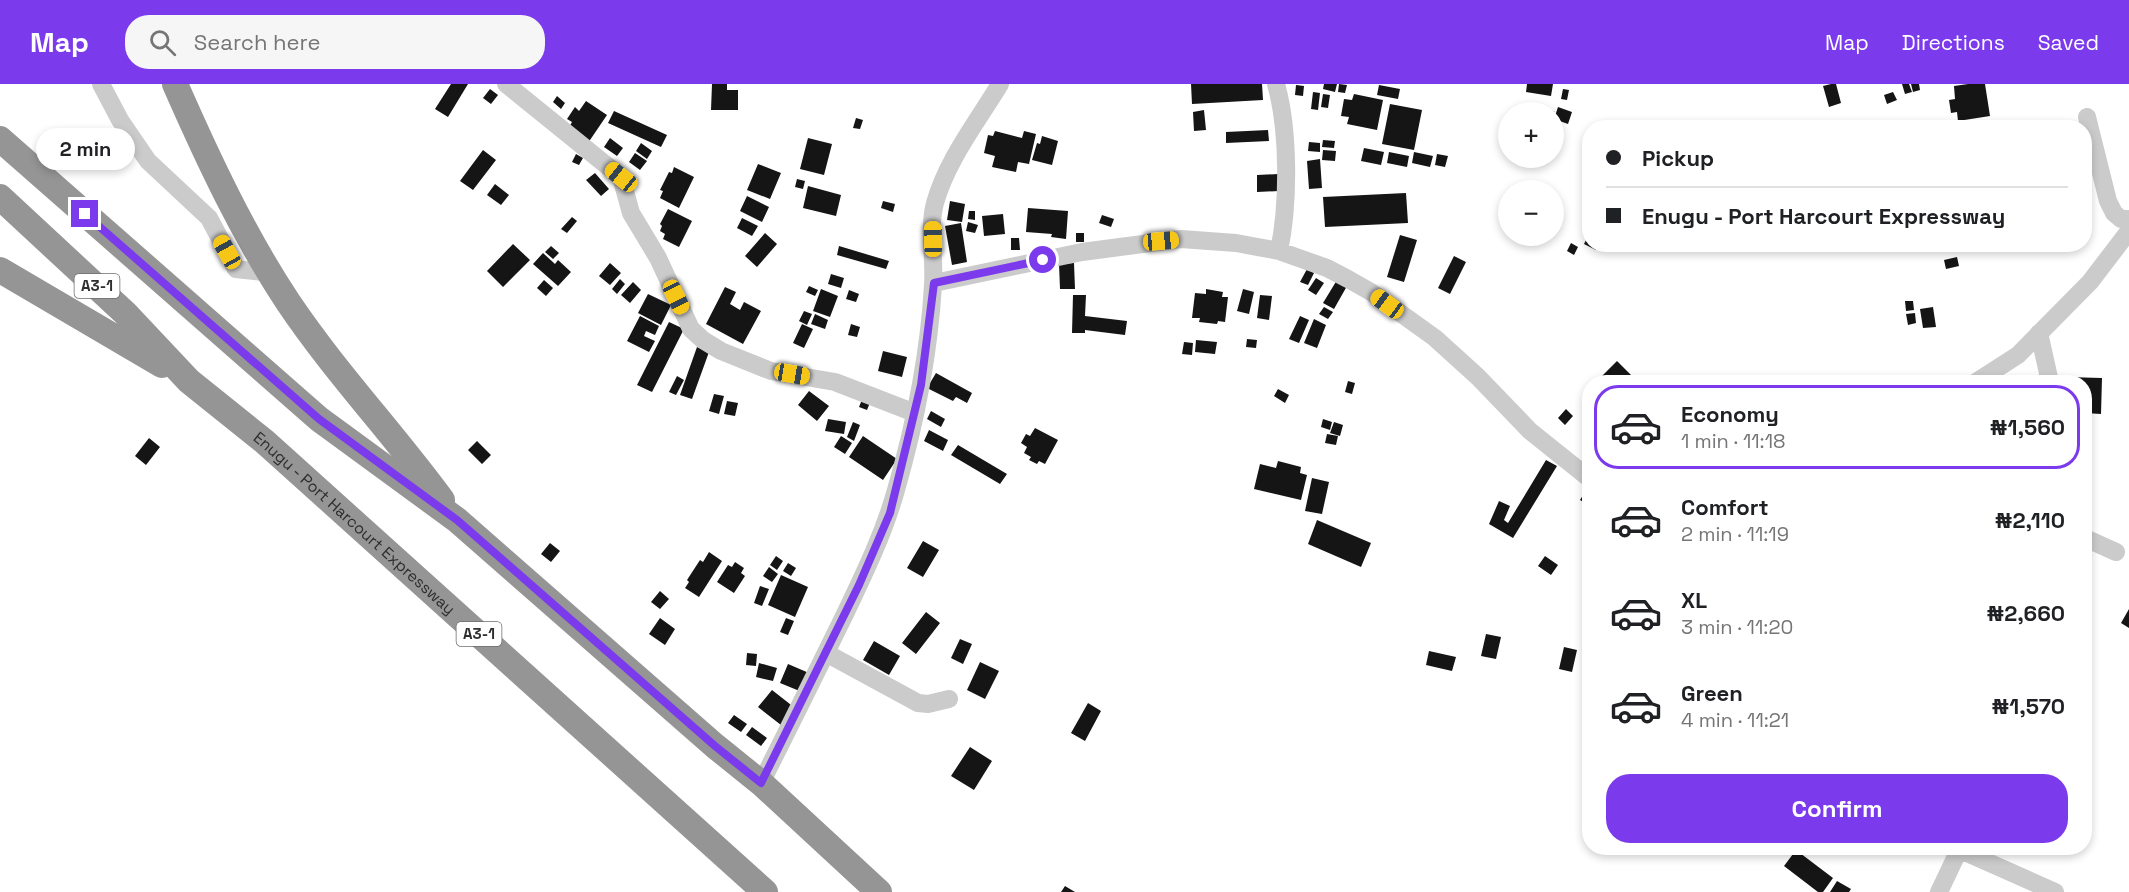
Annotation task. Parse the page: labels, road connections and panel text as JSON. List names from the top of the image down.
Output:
{
  "streets": {
    "highway": ["A3-1", "Enugu - Port Harcourt Expressway"]
  },
  "page": {
    "header": "Map",
    "search": "Search here",
    "nav": ["Map", "Directions", "Saved"],
    "map_buttons": ["+", "−"],
    "banner": ["Pickup", "Enugu - Port Harcourt Expressway"],
    "bubble": "2 min",
    "list": [
      {
        "name": "Economy",
        "note": "1 min · 11:18",
        "value": "₦1,560"
      },
      {
        "name": "Comfort",
        "note": "2 min · 11:19",
        "value": "₦2,110"
      },
      {
        "name": "XL",
        "note": "3 min · 11:20",
        "value": "₦2,660"
      },
      {
        "name": "Green",
        "note": "4 min · 11:21",
        "value": "₦1,570"
      }
    ],
    "buttons": "Confirm"
  }
}
